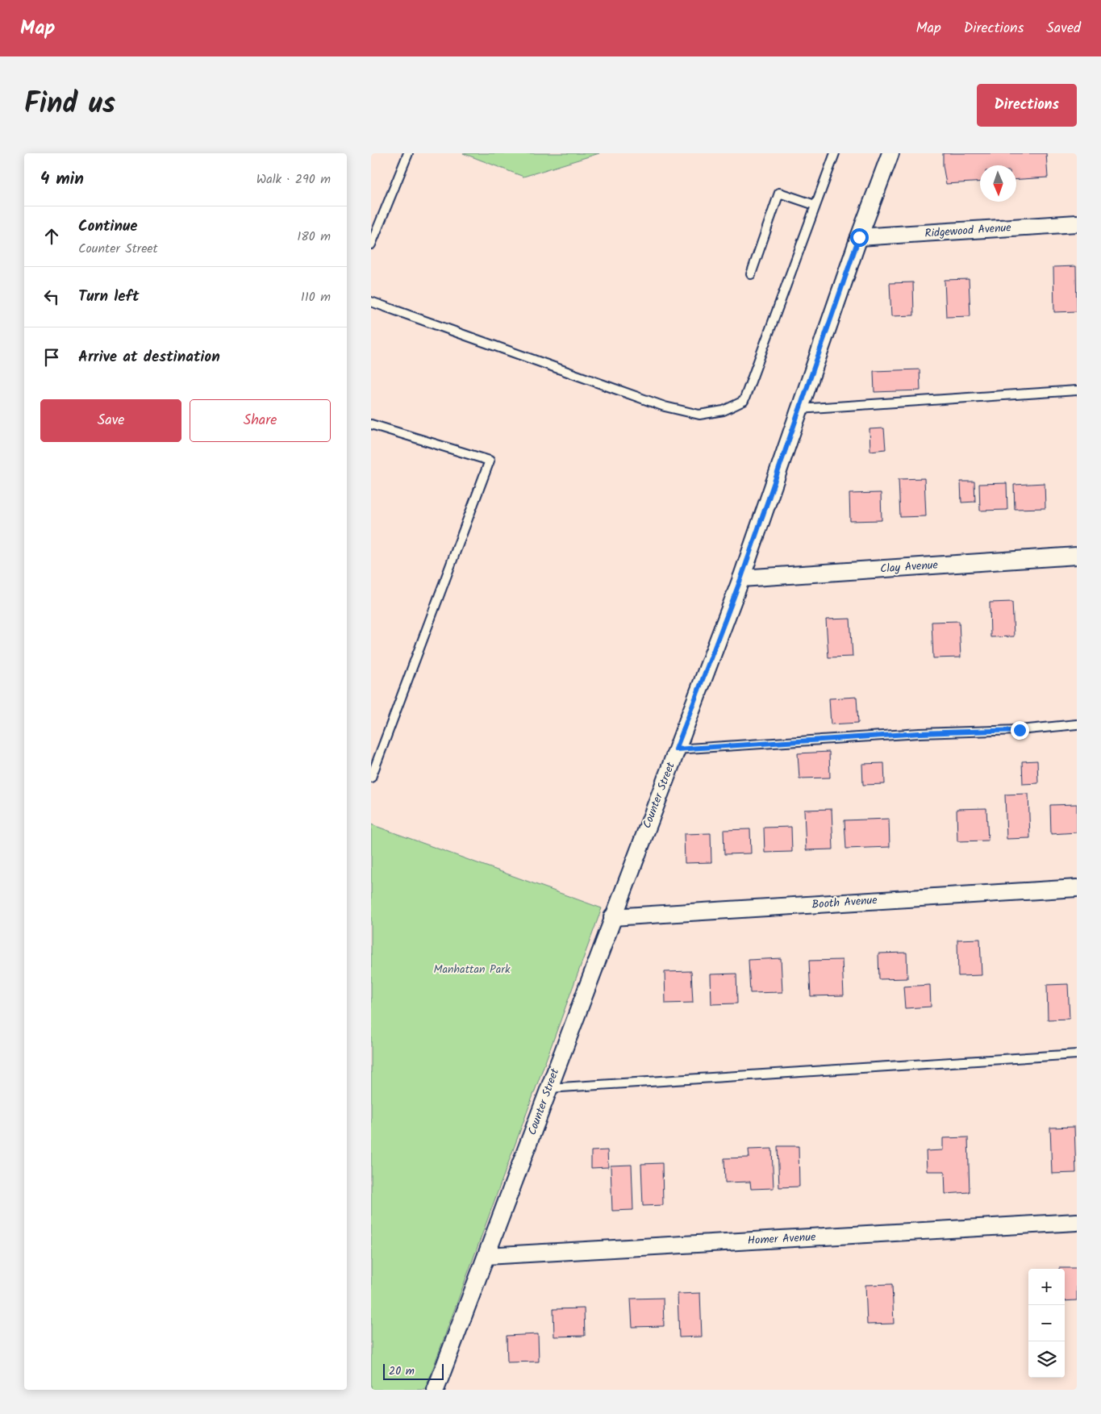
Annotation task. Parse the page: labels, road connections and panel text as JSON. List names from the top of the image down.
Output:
{
  "streets": {
    "street": [
      "Ridgewood Avenue",
      "Clay Avenue",
      "Counter Street",
      "Booth Avenue",
      "Homer Avenue"
    ]
  },
  "crossings": [
    ["Ridgewood Avenue", "Counter Street"],
    ["Clay Avenue", "Counter Street"],
    ["Counter Street", "Booth Avenue"],
    ["Counter Street", "Homer Avenue"]
  ],
  "parks": ["Manhattan Park"],
  "scale_bar": "20 m",
  "north": "bottom",
  "page": {
    "header": "Map",
    "nav": ["Map", "Directions", "Saved"],
    "title": "Find us",
    "buttons": [
      "Directions",
      ["Save", "Share"]
    ],
    "heading": ["4 min", "Walk · 290 m"],
    "list": [
      ["Continue", "Counter Street", "180 m"],
      ["Turn left", "110 m"],
      "Arrive at destination"
    ],
    "map_buttons": ["+", "−"],
    "scale": "20 m"
  }
}
